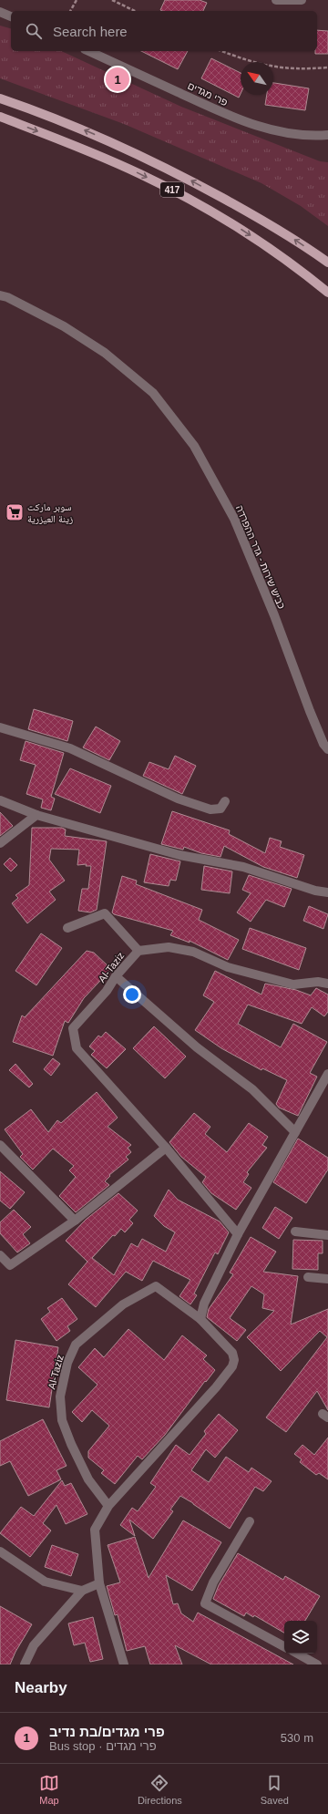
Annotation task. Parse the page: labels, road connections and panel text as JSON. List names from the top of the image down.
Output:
{
  "streets": {
    "main road": ["417"],
    "street": ["פרי מגדים", "כביש שירות - גדר ההפרדה", "Al-Taziz"]
  },
  "places": {
    "supermarket": ["سوبر ماركت زينة العيزرية"]
  },
  "north": "top left",
  "page": {
    "search": "Search here",
    "pins": "1",
    "heading": "Nearby",
    "list": [
      {
        "mark": "1",
        "name": "פרי מגדים/בת נדיב",
        "note": "Bus stop · פרי מגדים",
        "value": "530 m"
      }
    ],
    "nav": ["Map", "Directions", "Saved"]
  }
}
